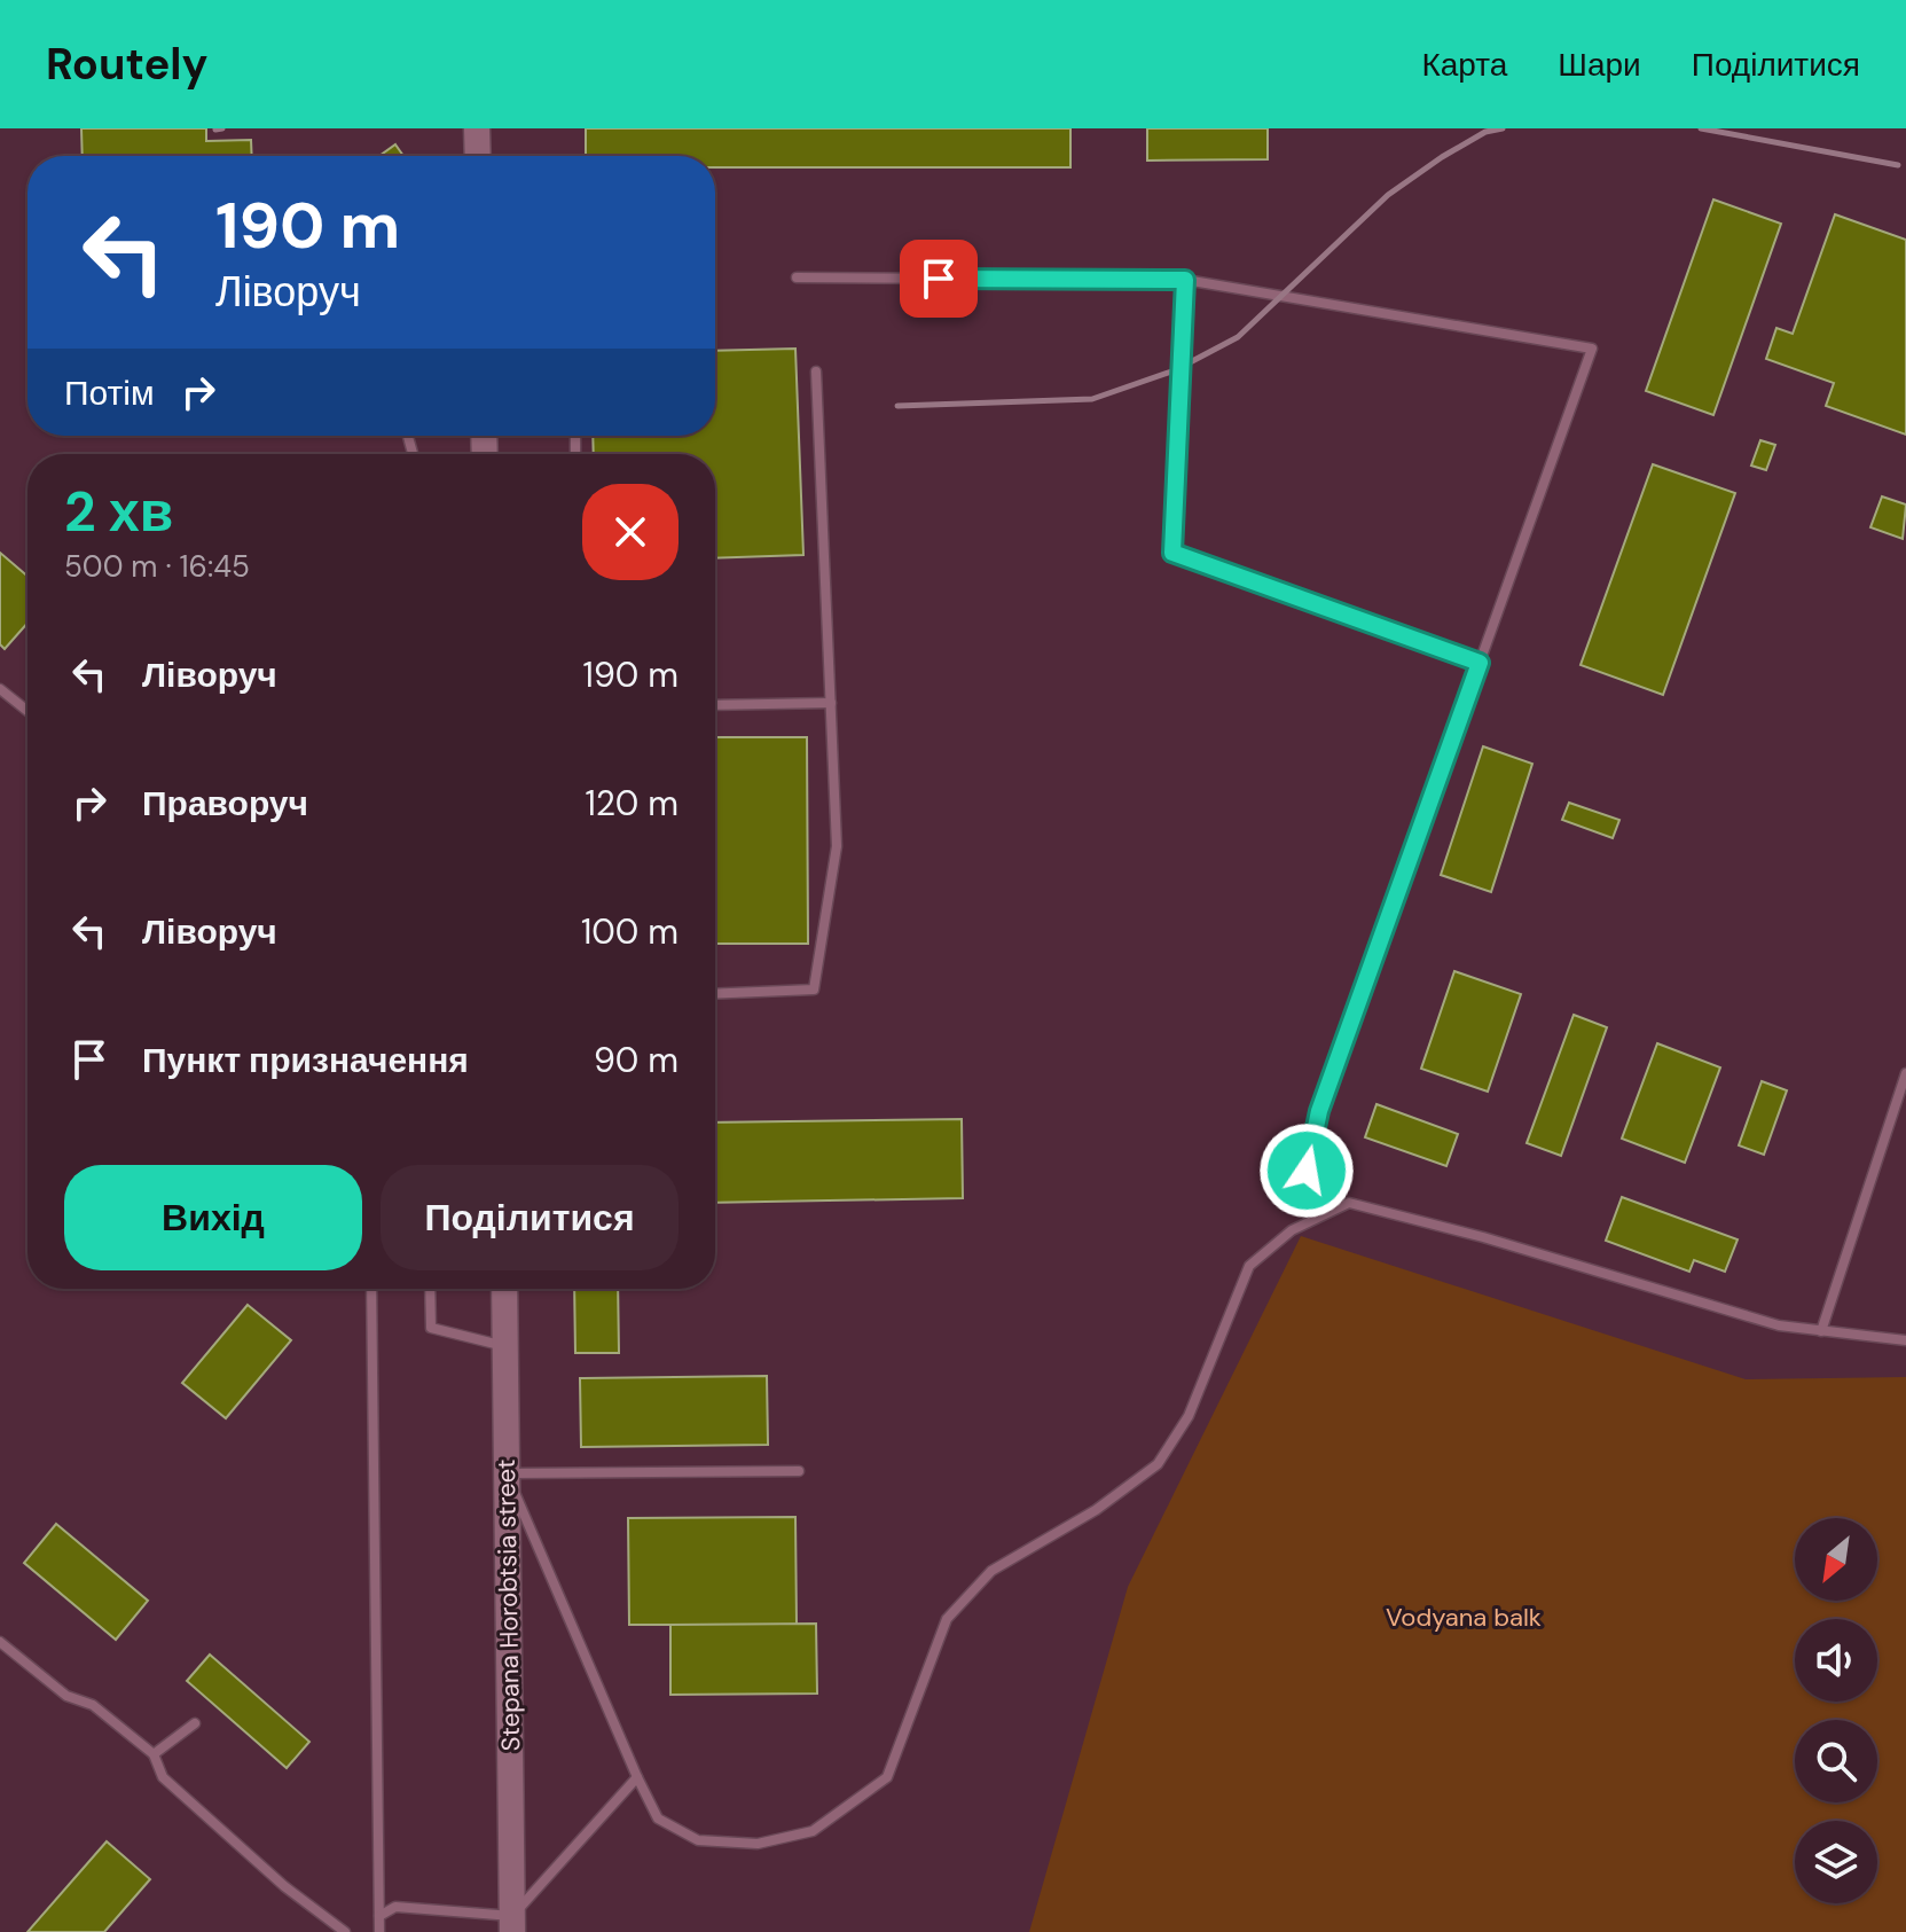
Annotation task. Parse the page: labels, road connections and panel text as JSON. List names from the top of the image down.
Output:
{
  "streets": {
    "main road": ["Stepana Horobtsia street"]
  },
  "parks": ["Vodyana balk"],
  "north": "bottom left",
  "page": {
    "header": "Routely",
    "nav": ["Карта", "Шари", "Поділитися"],
    "turn": ["190 m", "Ліворуч"],
    "then": "Потім",
    "heading": ["2 хв", "500 m · 16:45"],
    "list": [
      {
        "name": "Ліворуч",
        "value": "190 m"
      },
      {
        "name": "Праворуч",
        "value": "120 m"
      },
      {
        "name": "Ліворуч",
        "value": "100 m"
      },
      {
        "name": "Пункт призначення",
        "value": "90 m"
      }
    ],
    "buttons": ["Вихід", "Поділитися"]
  }
}
